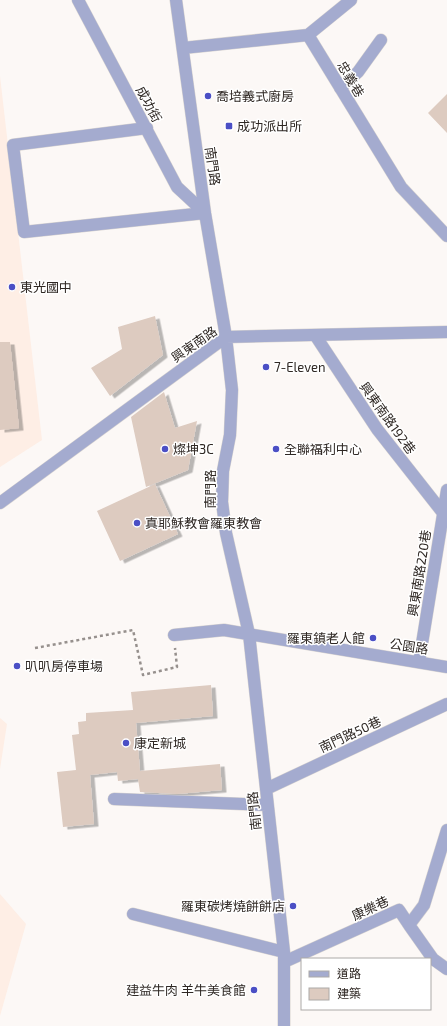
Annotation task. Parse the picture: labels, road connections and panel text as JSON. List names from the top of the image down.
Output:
{
  "streets": {
    "street": [
      "忠義巷",
      "成功街",
      "南門路",
      "興東南路",
      "興東南路192巷",
      "興東南路220巷",
      "公園路",
      "南門路50巷",
      "康樂巷"
    ]
  },
  "crossings": [
    ["成功街", "南門路"],
    ["南門路", "興東南路"],
    ["南門路", "公園路"],
    ["南門路", "南門路50巷"],
    ["南門路", "康樂巷"],
    ["興東南路", "興東南路192巷"],
    ["興東南路192巷", "興東南路220巷"],
    ["興東南路220巷", "公園路"]
  ],
  "places": {
    "other": [
      "喬培義式廚房",
      "東光國中",
      "7-Eleven",
      "燦坤3C",
      "全聯福利中心",
      "真耶穌教會羅東教會",
      "羅東鎮老人館",
      "叭叭房停車場",
      "康定新城",
      "羅東碳烤燒餅餅店",
      "建益牛肉 羊牛美食館"
    ],
    "transit": ["成功派出所"]
  },
  "legend": ["道路", "建築"]
}
